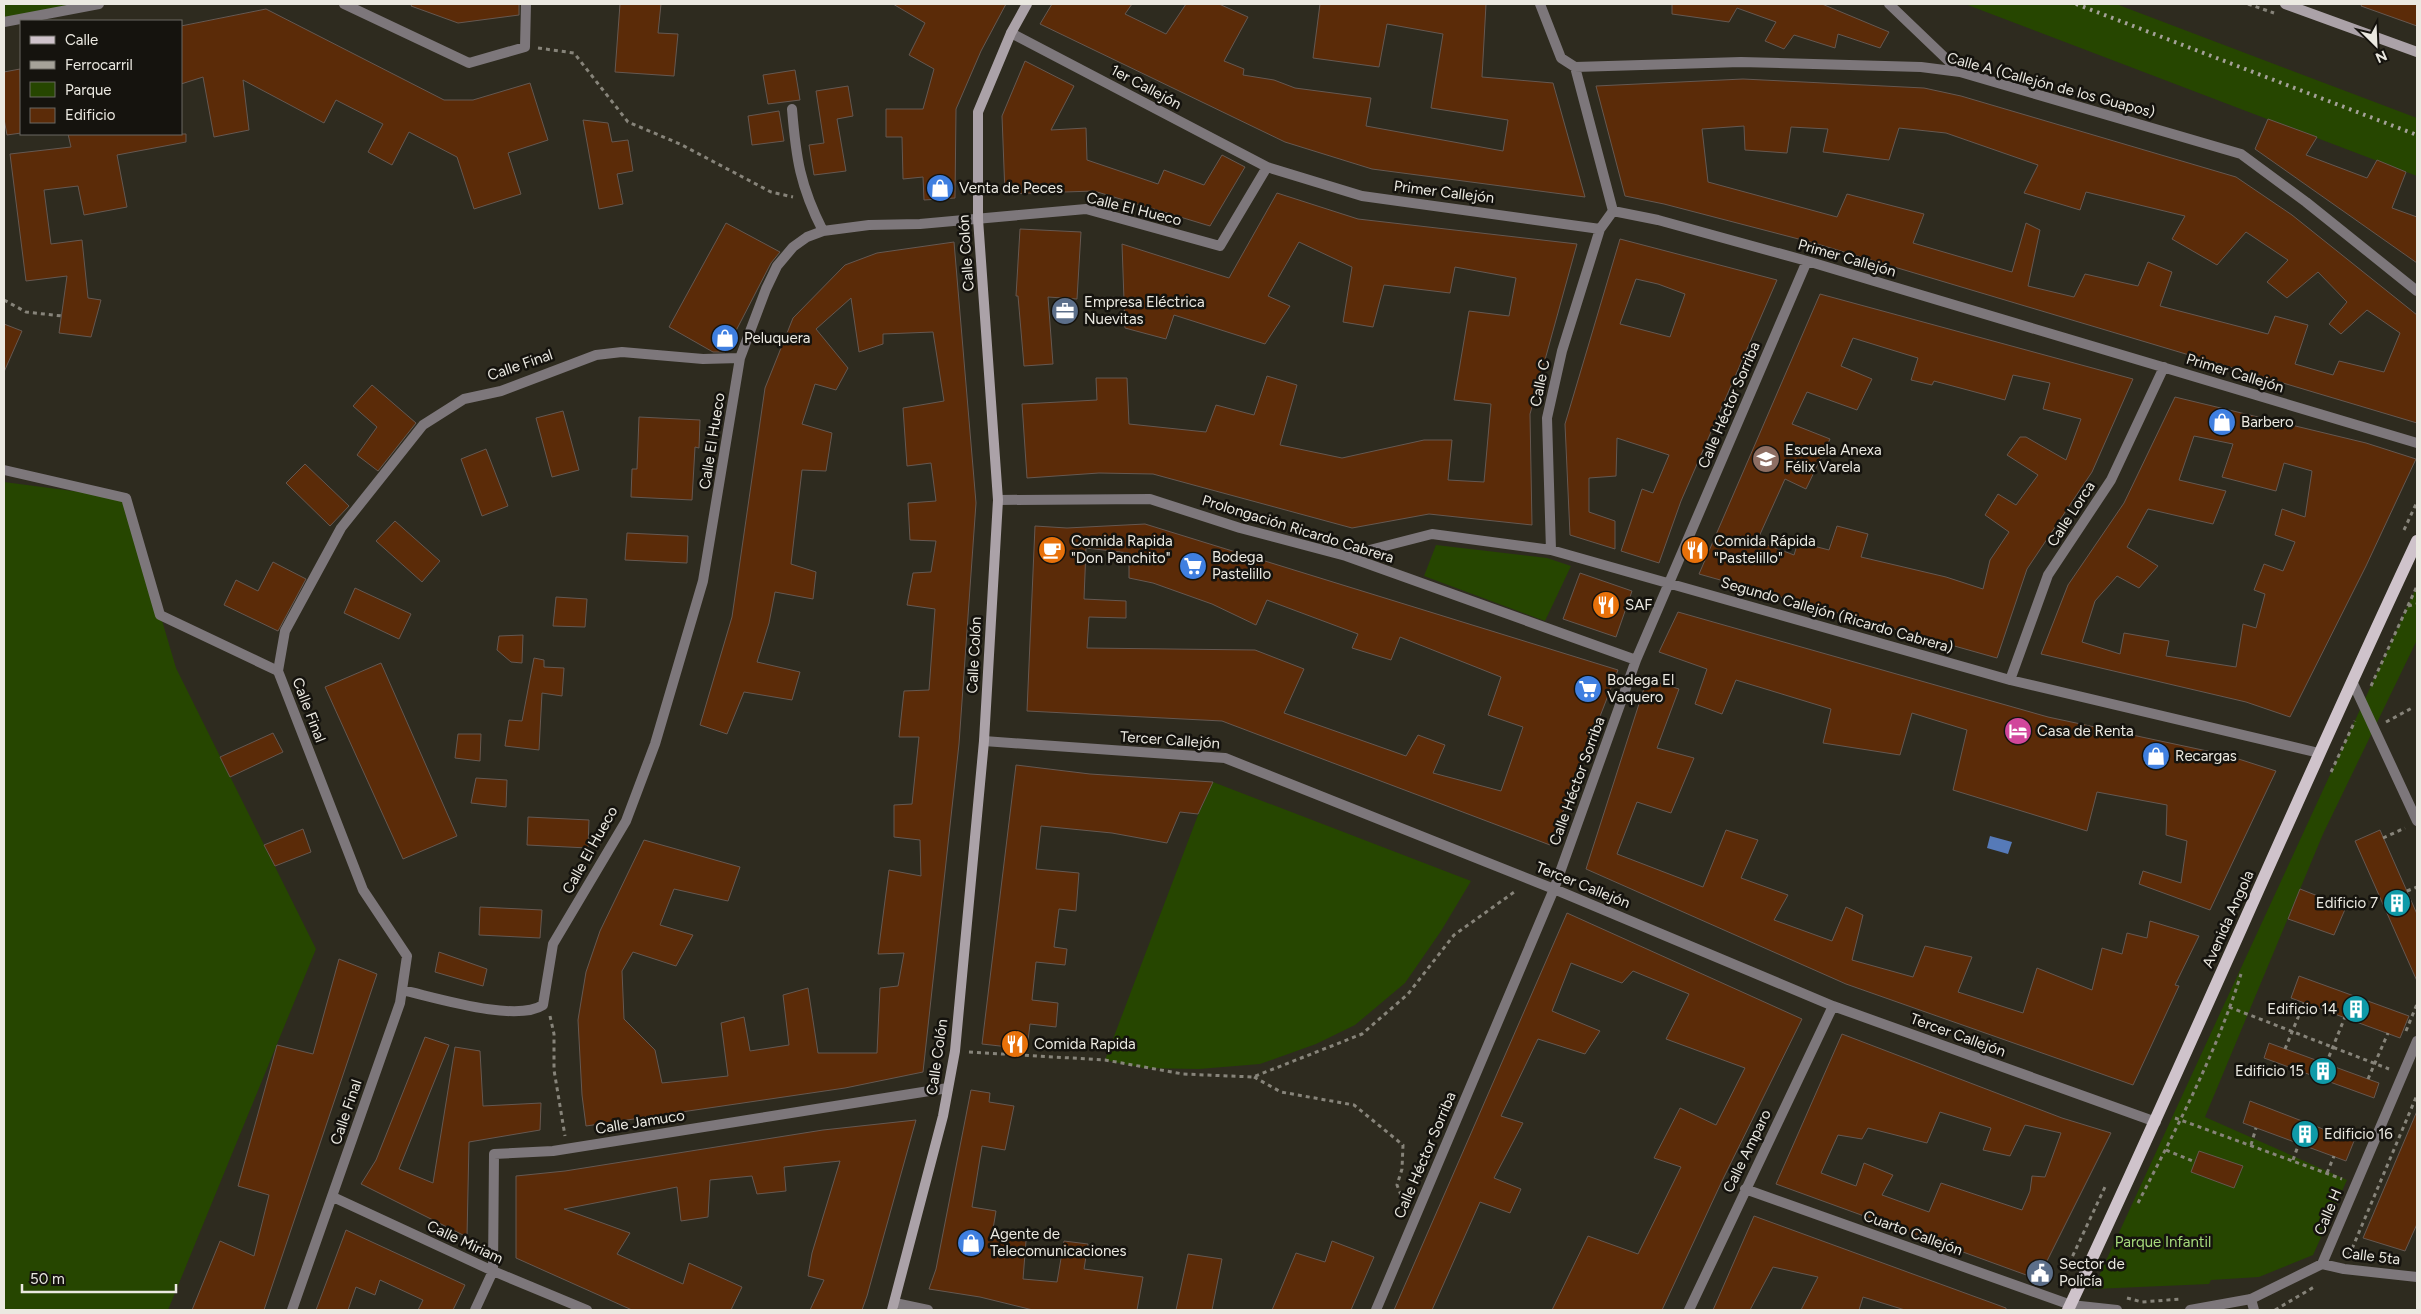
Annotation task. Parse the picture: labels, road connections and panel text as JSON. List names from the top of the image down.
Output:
{
  "streets": {
    "main road": ["Avenida Angola"],
    "street": [
      "Calle A (Callejón de los Guapos)",
      "1er Callejón",
      "Primer Callejón",
      "Calle El Hueco",
      "Calle Colón",
      "Calle Final",
      "Calle C",
      "Calle Héctor Sorriba",
      "Calle Lorca",
      "Prolongación Ricardo Cabrera",
      "Segundo Callejón (Ricardo Cabrera)",
      "Tercer Callejón",
      "Calle Jamuco",
      "Calle Amparo",
      "Calle H",
      "Cuarto Callejón",
      "Calle Miriam",
      "Calle 5ta"
    ]
  },
  "crossings": [
    ["1er Callejón", "Primer Callejón"],
    ["1er Callejón", "Calle El Hueco"],
    ["1er Callejón", "Calle Colón"],
    ["Primer Callejón", "Calle El Hueco"],
    ["Primer Callejón", "Calle C"],
    ["Primer Callejón", "Calle Héctor Sorriba"],
    ["Primer Callejón", "Calle Lorca"],
    ["Calle El Hueco", "Calle Colón"],
    ["Calle El Hueco", "Calle Final"],
    ["Calle Colón", "Prolongación Ricardo Cabrera"],
    ["Calle Colón", "Tercer Callejón"],
    ["Calle Colón", "Calle Jamuco"],
    ["Calle Final", "Calle Miriam"],
    ["Calle C", "Segundo Callejón (Ricardo Cabrera)"],
    ["Calle Héctor Sorriba", "Prolongación Ricardo Cabrera"],
    ["Calle Héctor Sorriba", "Segundo Callejón (Ricardo Cabrera)"],
    ["Calle Héctor Sorriba", "Tercer Callejón"],
    ["Calle Lorca", "Segundo Callejón (Ricardo Cabrera)"],
    ["Prolongación Ricardo Cabrera", "Segundo Callejón (Ricardo Cabrera)"],
    ["Segundo Callejón (Ricardo Cabrera)", "Avenida Angola"],
    ["Tercer Callejón", "Avenida Angola"],
    ["Tercer Callejón", "Calle Amparo"],
    ["Avenida Angola", "Cuarto Callejón"],
    ["Calle Jamuco", "Calle Miriam"],
    ["Calle Amparo", "Cuarto Callejón"],
    ["Calle H", "Calle 5ta"]
  ],
  "parks": ["Parque Infantil"],
  "places": {
    "shop": [
      "Venta de Peces",
      "Peluquera",
      "Barbero",
      "Recargas",
      "Agente de Telecomunicaciones"
    ],
    "office": ["Empresa Eléctrica Nuevitas"],
    "school or university": ["Escuela Anexa Félix Varela"],
    "cafe": ["Comida Rapida \"Don Panchito\""],
    "restaurant": ["Comida Rápida \"Pastelillo\"", "SAF", "Comida Rapida"],
    "supermarket": ["Bodega Pastelillo", "Bodega El Vaquero"],
    "hotel": ["Casa de Renta"],
    "building": [
      "Edificio 7",
      "Edificio 14",
      "Edificio 15",
      "Edificio 16"
    ],
    "public building": ["Sector de Policía"]
  },
  "legend": [
    "Calle",
    "Ferrocarril",
    "Parque",
    "Edificio"
  ],
  "scale_bar": "50 m",
  "north": "bottom right"
}
